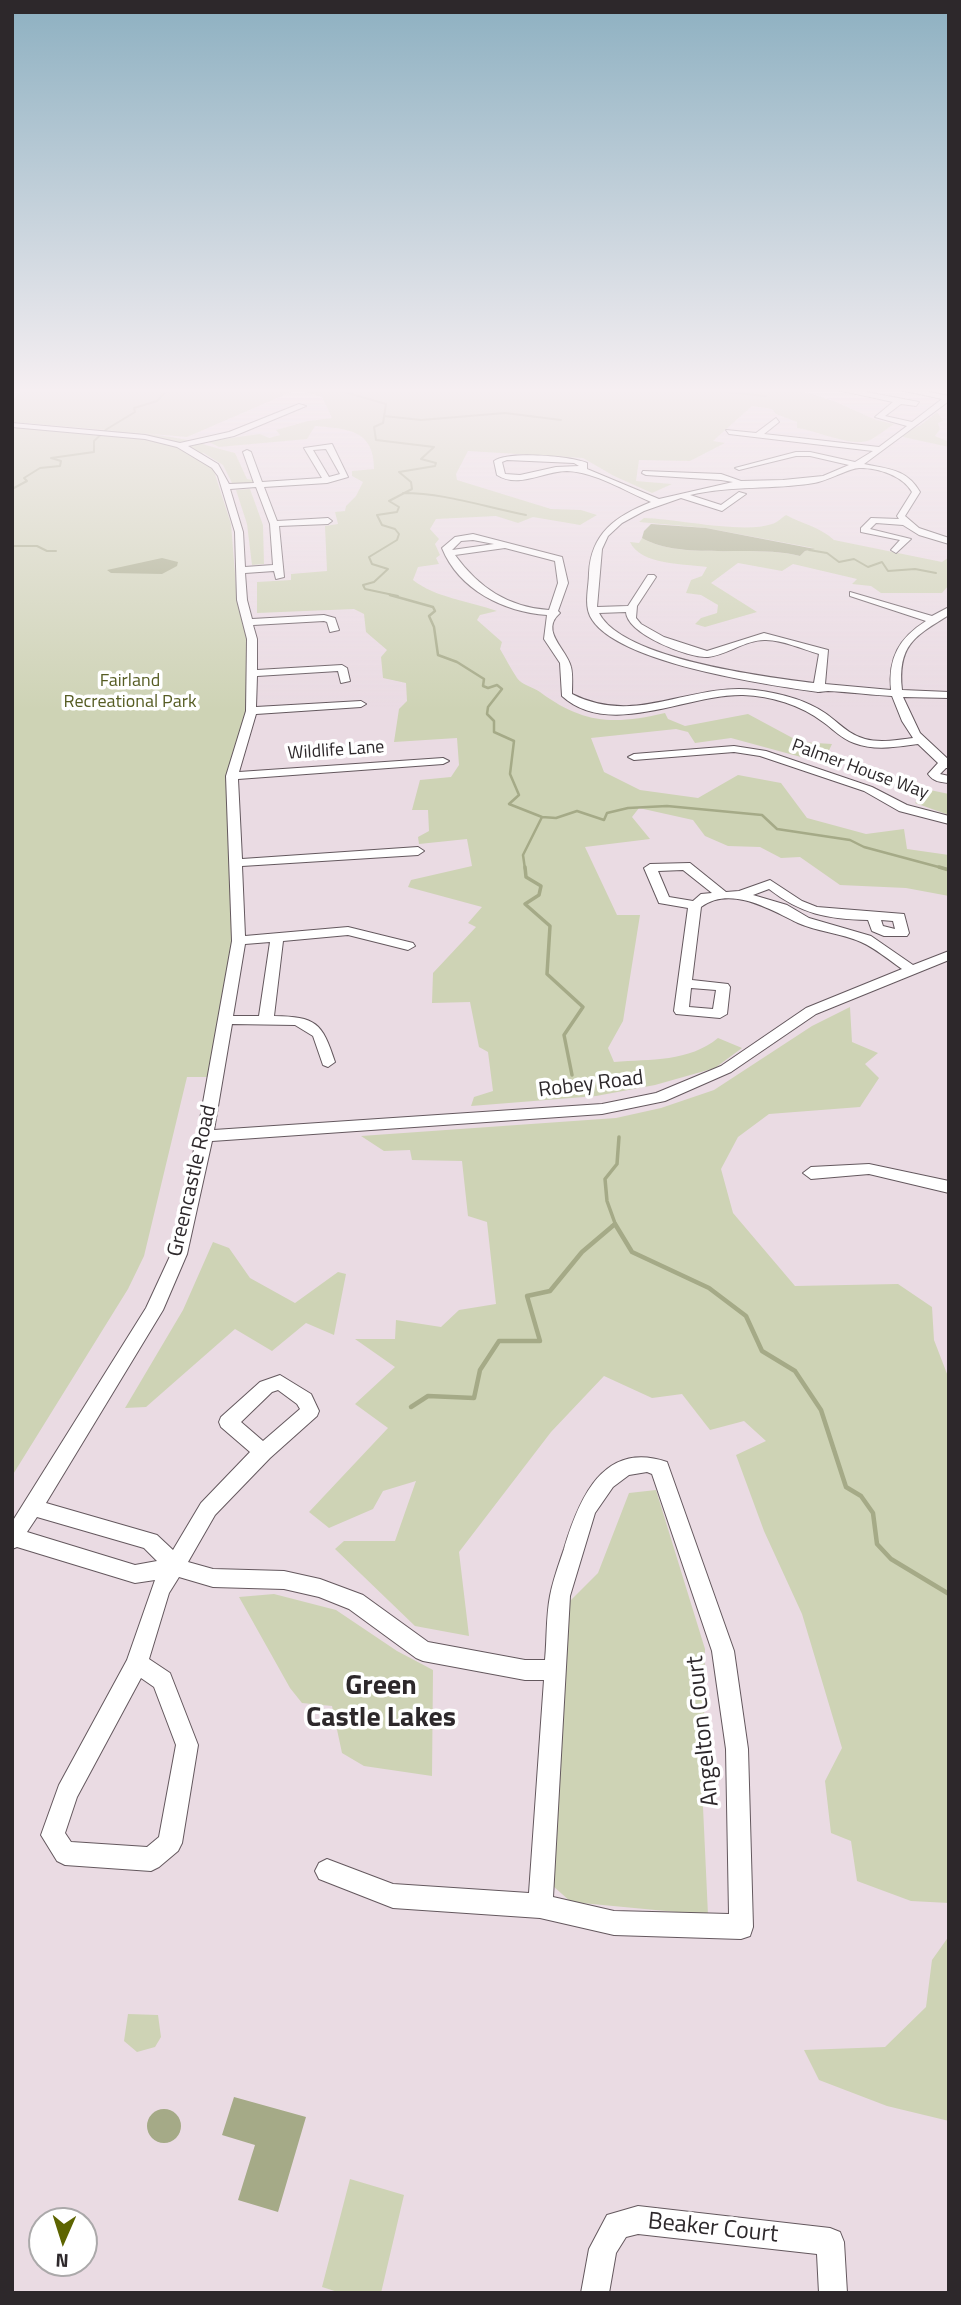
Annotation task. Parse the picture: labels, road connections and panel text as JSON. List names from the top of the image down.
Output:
{
  "streets": {
    "street": [
      "Wildlife Lane",
      "Palmer House Way",
      "Robey Road",
      "Greencastle Road",
      "Angelton Court",
      "Beaker Court"
    ]
  },
  "crossings": [
    ["Wildlife Lane", "Greencastle Road"],
    ["Robey Road", "Greencastle Road"]
  ],
  "districts": ["Green Castle Lakes"],
  "parks": ["Fairland Recreational Park"],
  "north": "bottom"
}
